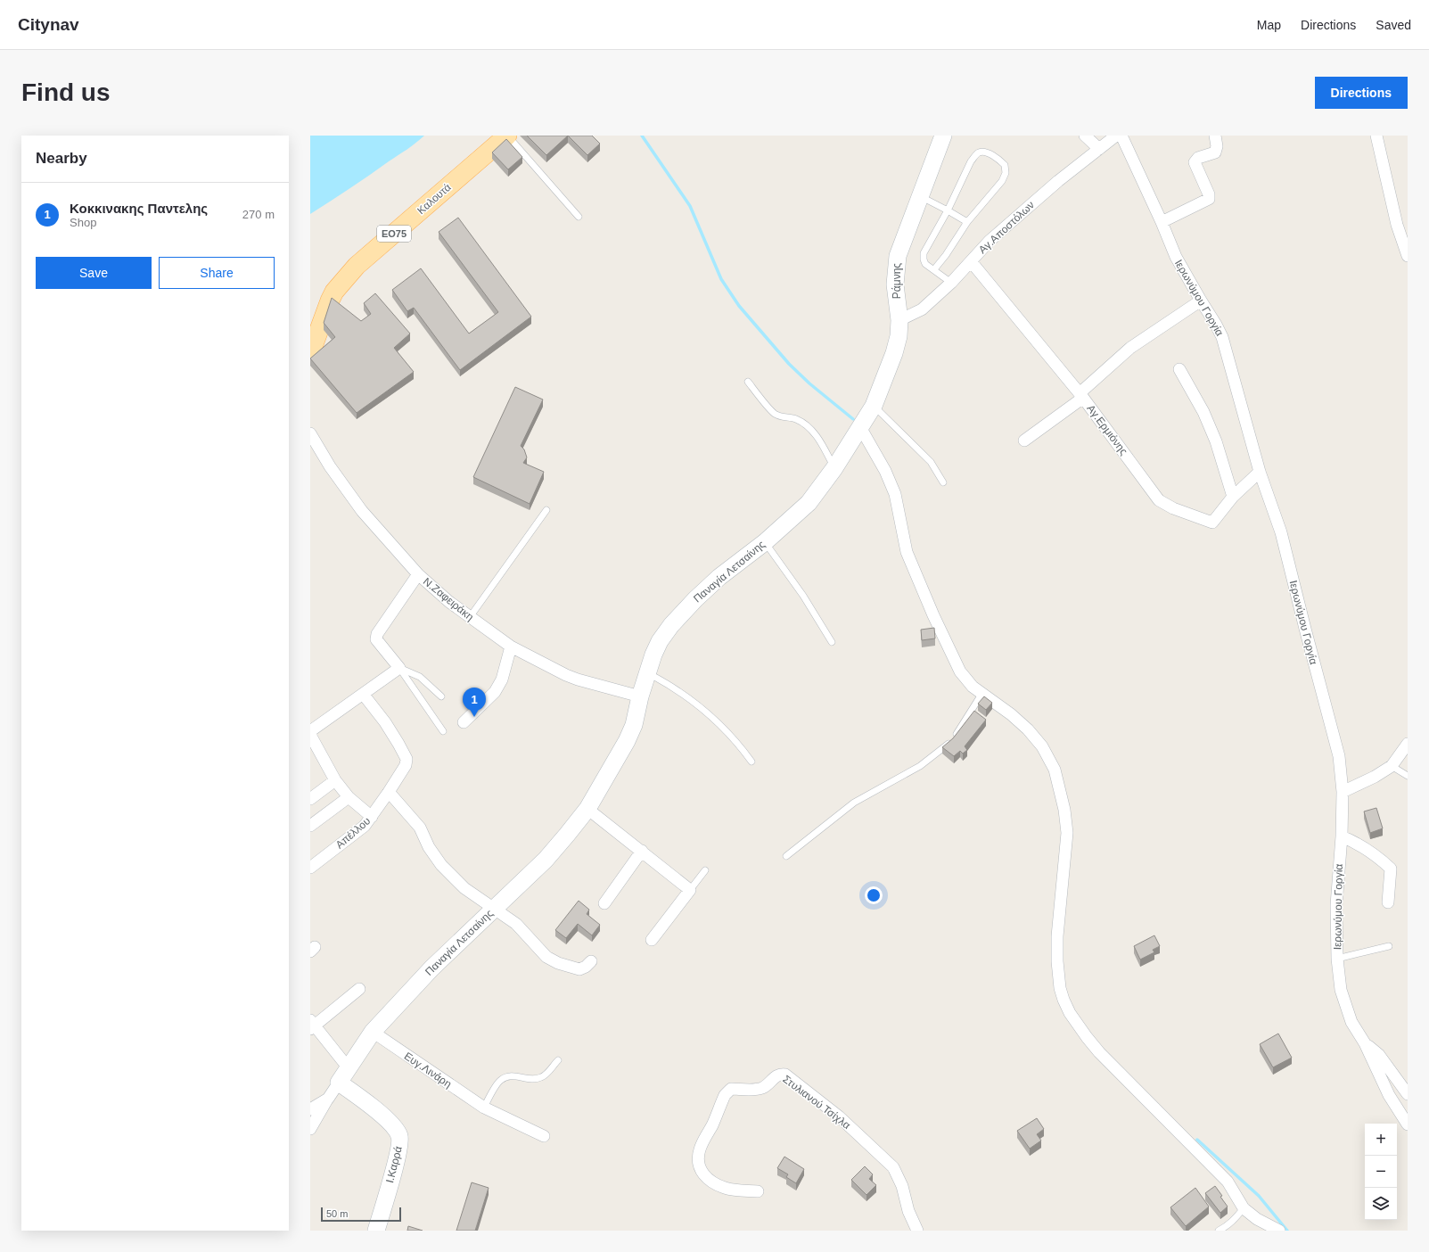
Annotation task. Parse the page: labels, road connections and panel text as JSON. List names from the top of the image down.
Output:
{
  "streets": {
    "main road": [
      "Καλουτά",
      "ΕΟ75",
      "Ράμνης",
      "Παναγία Λετσαίνης",
      "Ι.Καρρά"
    ],
    "street": [
      "Αγ.Αποστόλων",
      "Ιερωνύμου Γοργία",
      "Αγ.Ερμιόνης",
      "Ν.Ζαφειράκη",
      "Απέλλου",
      "Ευγ.Λινάρη",
      "Στυλιανού Τσίχλα"
    ]
  },
  "crossings": [
    ["Αγ.Αποστόλων", "Ράμνης"],
    ["Αγ.Αποστόλων", "Αγ.Ερμιόνης"],
    ["Ράμνης", "Παναγία Λετσαίνης"],
    ["Ιερωνύμου Γοργία", "Αγ.Ερμιόνης"],
    ["Παναγία Λετσαίνης", "Ν.Ζαφειράκη"],
    ["Παναγία Λετσαίνης", "Ευγ.Λινάρη"],
    ["Παναγία Λετσαίνης", "Ι.Καρρά"]
  ],
  "scale_bar": "50 m",
  "page": {
    "header": "Citynav",
    "nav": ["Map", "Directions", "Saved"],
    "buttons": [
      "Directions",
      ["Save", "Share"]
    ],
    "title": "Find us",
    "heading": "Nearby",
    "list": [
      {
        "mark": "1",
        "name": "Κοκκινακης Παντελης",
        "note": "Shop",
        "value": "270 m"
      }
    ],
    "pins": "1",
    "map_buttons": ["+", "−"],
    "scale": "50 m"
  }
}
